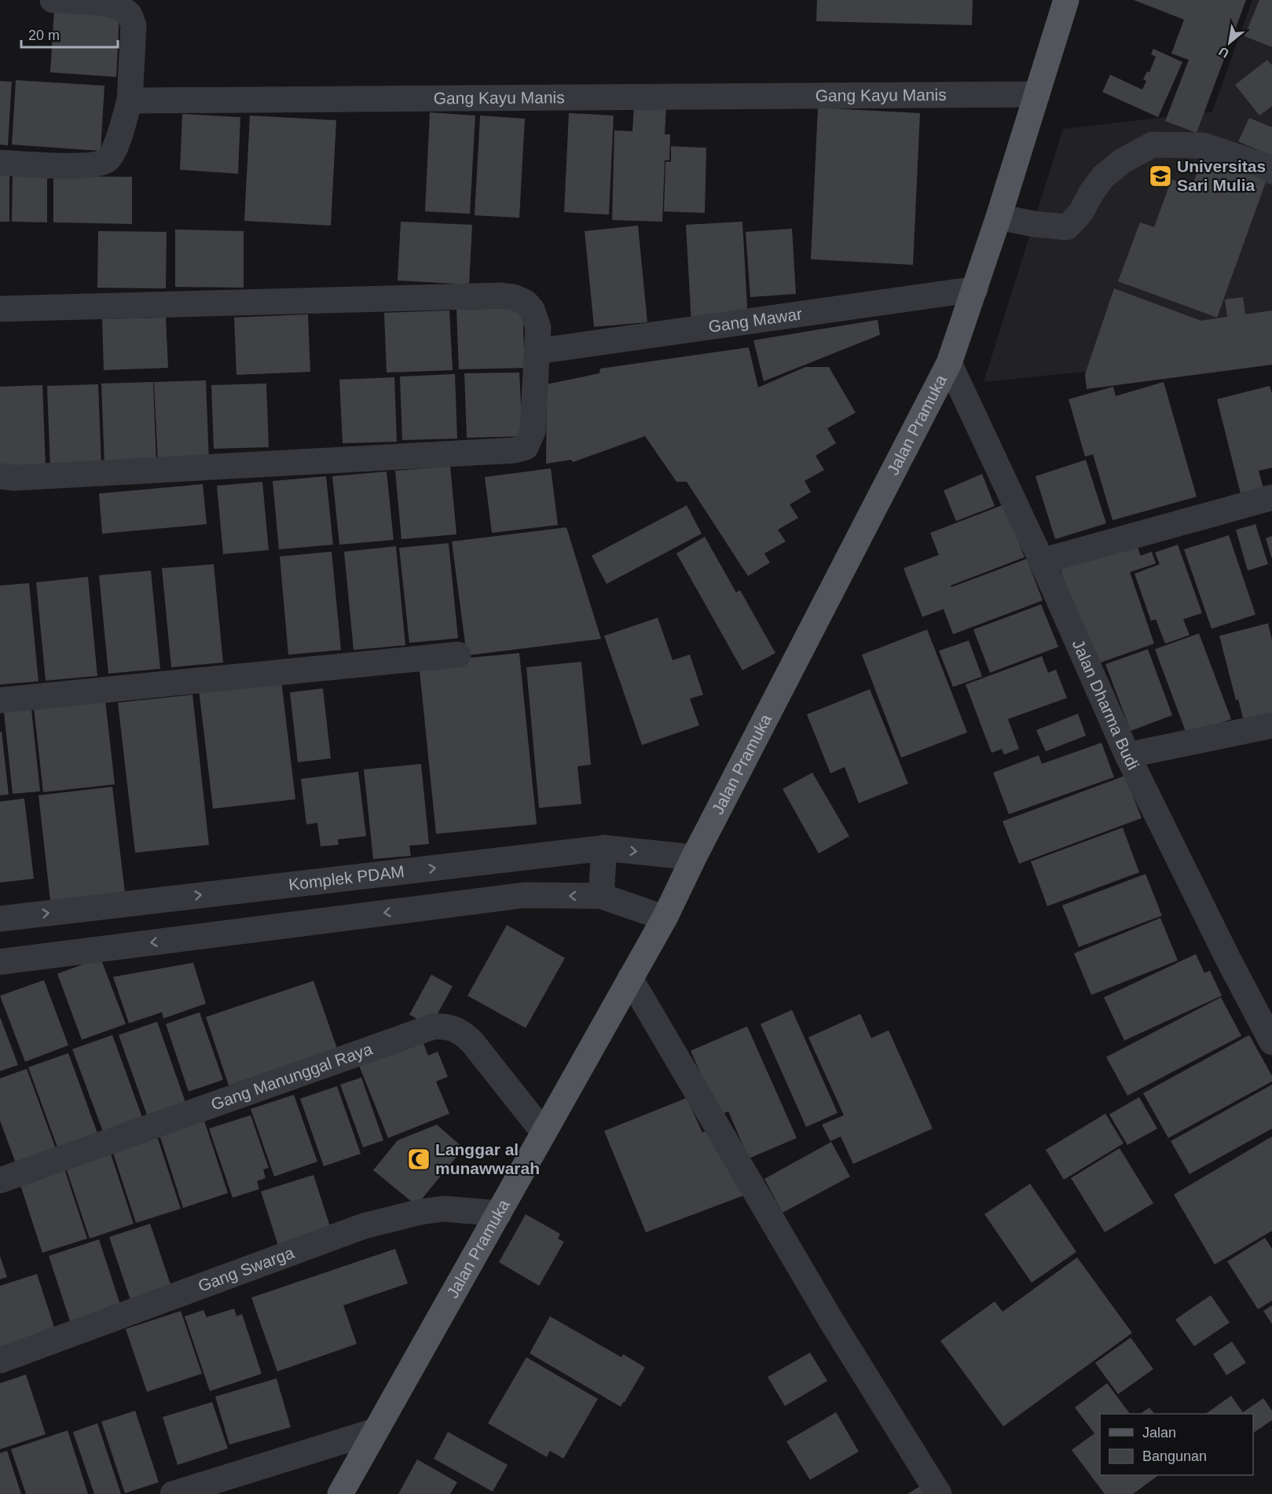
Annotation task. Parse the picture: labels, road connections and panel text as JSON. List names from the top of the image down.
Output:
{
  "streets": {
    "main road": ["Jalan Pramuka"],
    "street": [
      "Gang Kayu Manis",
      "Gang Mawar",
      "Jalan Dharma Budi",
      "Komplek PDAM",
      "Gang Manunggal Raya",
      "Gang Swarga"
    ]
  },
  "crossings": [
    ["Gang Kayu Manis", "Jalan Pramuka"],
    ["Gang Mawar", "Jalan Pramuka"],
    ["Jalan Pramuka", "Jalan Dharma Budi"],
    ["Jalan Pramuka", "Komplek PDAM"],
    ["Jalan Pramuka", "Gang Manunggal Raya"],
    ["Jalan Pramuka", "Gang Swarga"]
  ],
  "places": {
    "school or university": ["Universitas Sari Mulia"],
    "mosque": ["Langgar al munawwarah"]
  },
  "legend": ["Jalan", "Bangunan"],
  "scale_bar": "20 m",
  "north": "bottom left"
}
